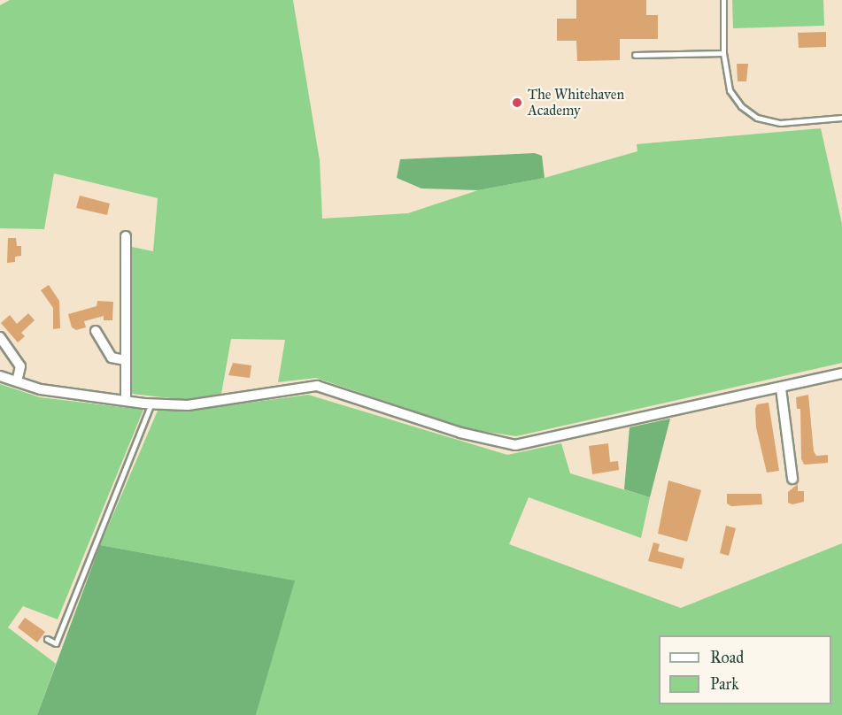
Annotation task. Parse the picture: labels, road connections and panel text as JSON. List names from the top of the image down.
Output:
{
  "places": ["The Whitehaven Academy"],
  "legend": ["Road", "Park"]
}
